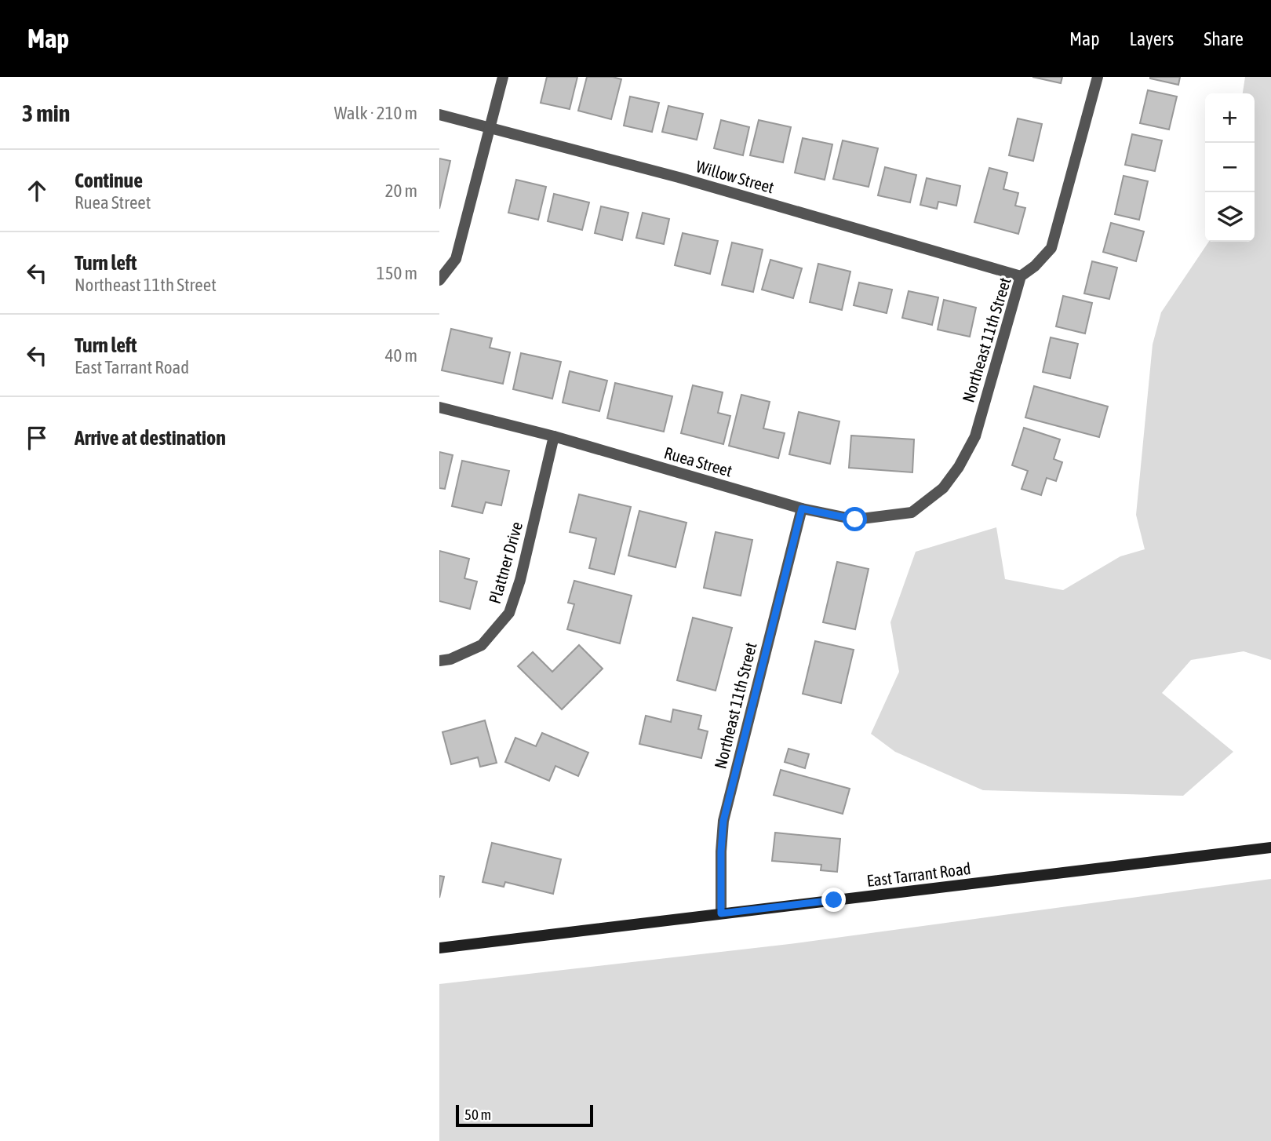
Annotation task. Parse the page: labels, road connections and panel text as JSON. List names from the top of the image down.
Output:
{
  "streets": {
    "street": [
      "Willow Street",
      "Northeast 11th Street",
      "Ruea Street",
      "Plattner Drive",
      "East Tarrant Road"
    ]
  },
  "crossings": [
    ["Willow Street", "Northeast 11th Street"],
    ["Northeast 11th Street", "Ruea Street"],
    ["Northeast 11th Street", "East Tarrant Road"],
    ["Ruea Street", "Plattner Drive"]
  ],
  "scale_bar": "50 m",
  "page": {
    "header": "Map",
    "nav": ["Map", "Layers", "Share"],
    "heading": ["3 min", "Walk · 210 m"],
    "map_buttons": ["+", "−"],
    "list": [
      ["Continue", "Ruea Street", "20 m"],
      ["Turn left", "Northeast 11th Street", "150 m"],
      ["Turn left", "East Tarrant Road", "40 m"],
      "Arrive at destination"
    ],
    "scale": "50 m"
  }
}
